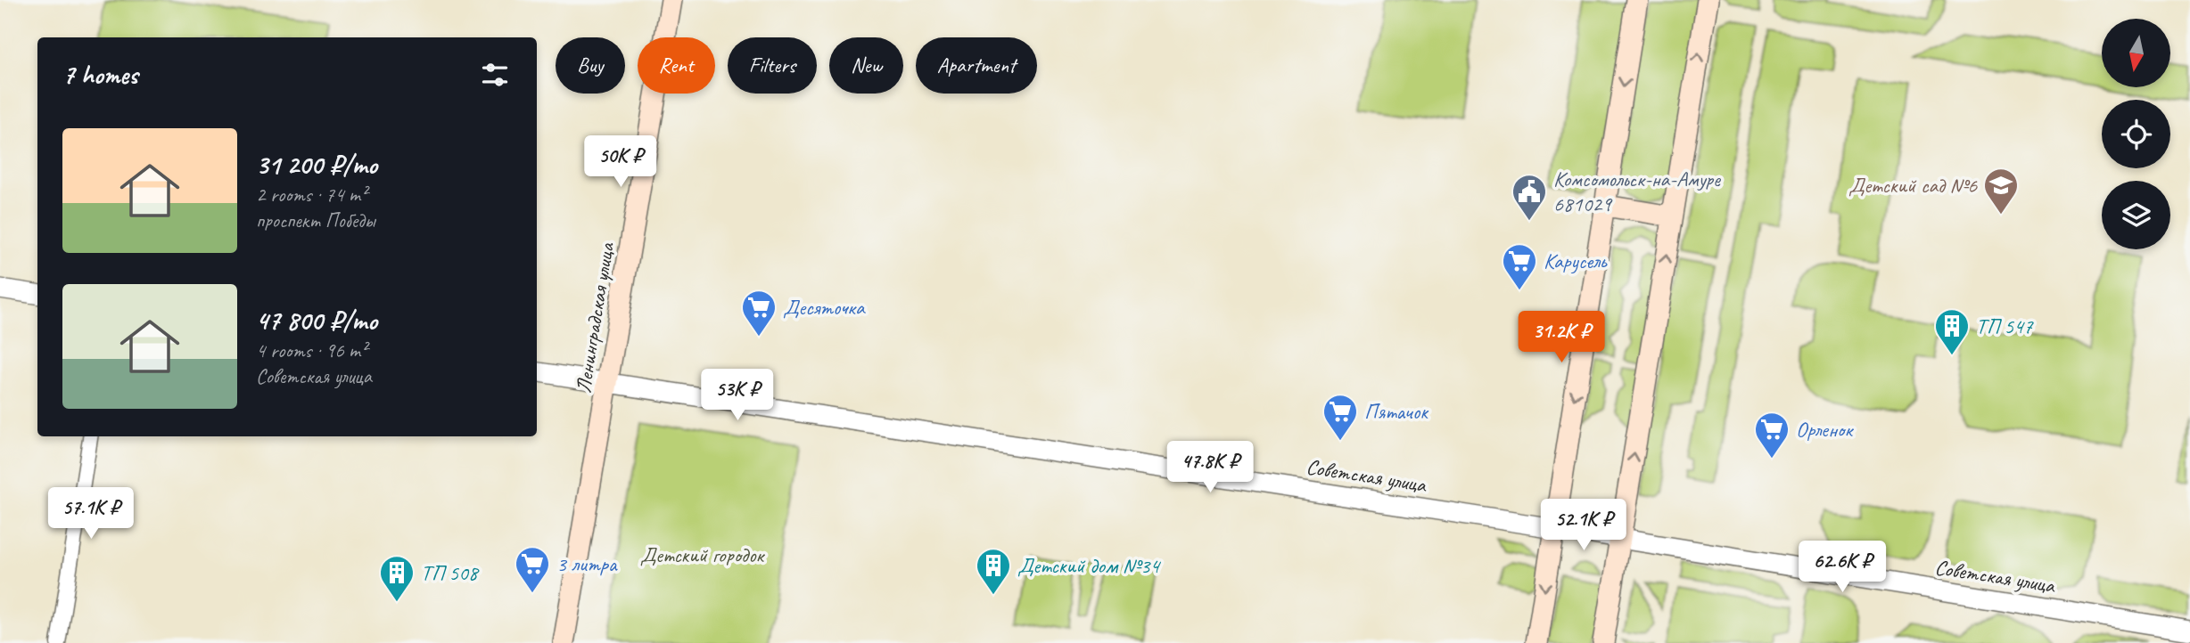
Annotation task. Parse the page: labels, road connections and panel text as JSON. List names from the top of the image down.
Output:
{
  "streets": {
    "main road": ["Ленинградская улица"],
    "street": ["Советская улица"]
  },
  "crossings": [
    ["Ленинградская улица", "Советская улица"]
  ],
  "parks": ["Детский городок"],
  "places": {
    "school or university": ["Детский сад №6"],
    "public building": ["Комсомольск-на-Амуре 681029"],
    "supermarket": [
      "Карусель",
      "Десяточка",
      "Пятачок",
      "Орленок",
      "3 литра"
    ],
    "building": ["ТП 547", "Детский дом №34", "ТП 508"]
  },
  "north": "bottom",
  "page": {
    "chip": [
      "Buy",
      "Rent",
      "Filters",
      "New",
      "Apartment"
    ],
    "heading": "7 homes",
    "list": [
      {
        "name": "31 200 ₽/mo",
        "note": "2 rooms · 74 m² · проспект Победы"
      },
      {
        "name": "47 800 ₽/mo",
        "note": "4 rooms · 96 m² · Советская улица"
      }
    ],
    "price": [
      "50K ₽",
      "31.2K ₽",
      "53K ₽",
      "47.8K ₽",
      "57.1K ₽",
      "52.1K ₽",
      "62.6K ₽"
    ]
  }
}
